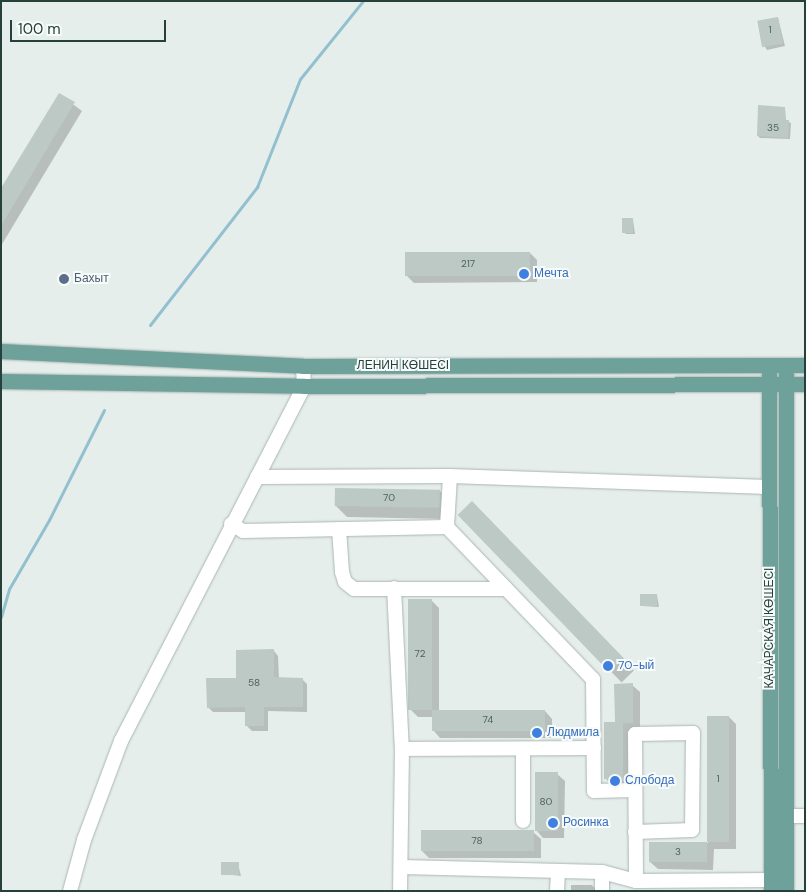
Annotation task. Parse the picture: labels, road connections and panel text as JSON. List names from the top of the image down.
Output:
{
  "streets": {
    "main road": ["ЛЕНИН КӨШЕСІ", "КАЧАРСКАЯ КӨШЕСІ"]
  },
  "crossings": [
    ["ЛЕНИН КӨШЕСІ", "КАЧАРСКАЯ КӨШЕСІ"]
  ],
  "places": [
    "Мечта",
    "Бахыт",
    "70-ый",
    "Людмила",
    "Слобода",
    "Росинка"
  ],
  "house_numbers": [
    "1",
    "35",
    "217",
    "70",
    "72",
    "58",
    "74",
    "1",
    "80",
    "78",
    "3"
  ],
  "scale_bar": "100 m"
}
